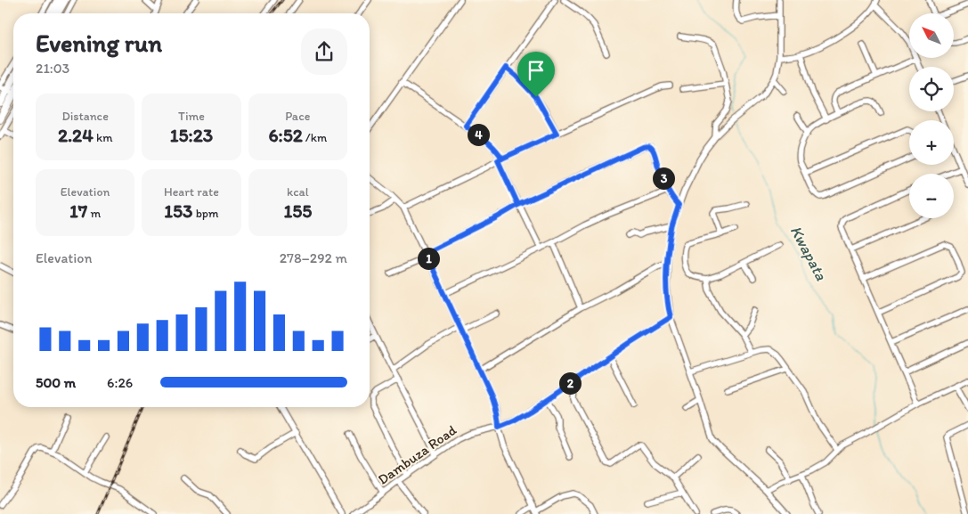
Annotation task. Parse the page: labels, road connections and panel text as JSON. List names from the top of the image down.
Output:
{
  "streets": {
    "street": ["Dambuza Road"]
  },
  "water": ["Kwapata"],
  "north": "top left",
  "page": {
    "map_buttons": ["+", "−"],
    "heading": ["Evening run", "21:03"],
    "stats": [
      ["Distance", "2.24 km"],
      ["Time", "15:23"],
      ["Pace", "6:52 /km"],
      ["Elevation", "17 m"],
      ["Heart rate", "153 bpm"],
      ["kcal", "155"]
    ],
    "pins": [
      "4",
      "3",
      "1",
      "2"
    ],
    "chart": ["Elevation", "278–292 m"],
    "list": [
      {
        "name": "500 m",
        "note": "6:26"
      }
    ]
  }
}
